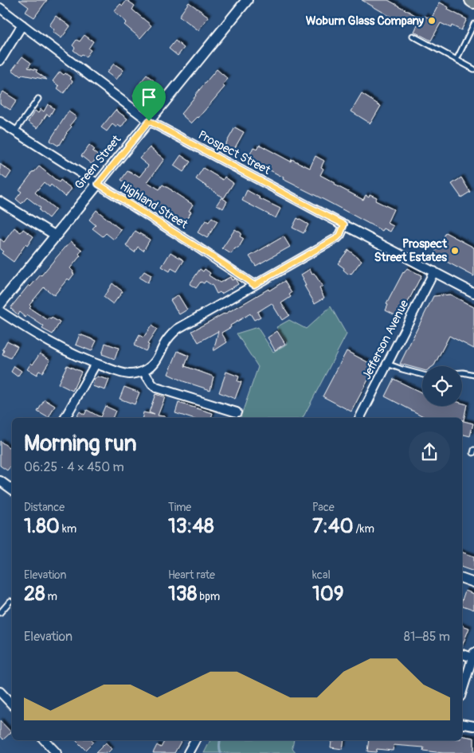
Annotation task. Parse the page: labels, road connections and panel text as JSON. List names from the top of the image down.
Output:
{
  "streets": {
    "street": [
      "Prospect Street",
      "Green Street",
      "Highland Street",
      "Jefferson Avenue"
    ]
  },
  "crossings": [
    ["Prospect Street", "Green Street"],
    ["Prospect Street", "Jefferson Avenue"],
    ["Green Street", "Highland Street"]
  ],
  "places": ["Woburn Glass Company", "Prospect Street Estates"],
  "page": {
    "heading": ["Morning run", "06:25 · 4 × 450 m"],
    "stats": [
      ["Distance", "1.80 km"],
      ["Time", "13:48"],
      ["Pace", "7:40 /km"],
      ["Elevation", "28 m"],
      ["Heart rate", "138 bpm"],
      ["kcal", "109"]
    ],
    "chart": ["Elevation", "81–85 m"]
  }
}
